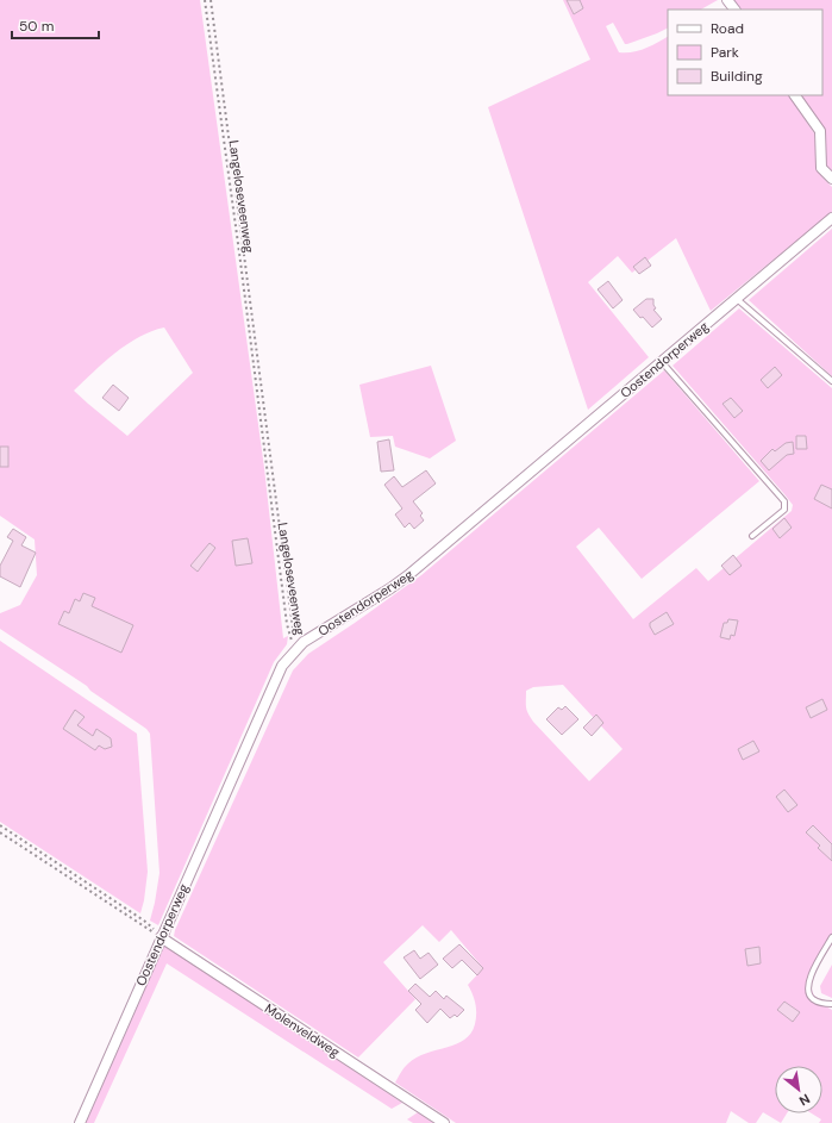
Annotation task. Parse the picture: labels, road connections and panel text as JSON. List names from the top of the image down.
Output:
{
  "streets": {
    "street": ["Oostendorperweg", "Molenveldweg"],
    "path": ["Langeloseveenweg"]
  },
  "crossings": [
    ["Langeloseveenweg", "Oostendorperweg"],
    ["Oostendorperweg", "Molenveldweg"]
  ],
  "legend": ["Road", "Park", "Building"],
  "scale_bar": "50 m",
  "north": "bottom right"
}
